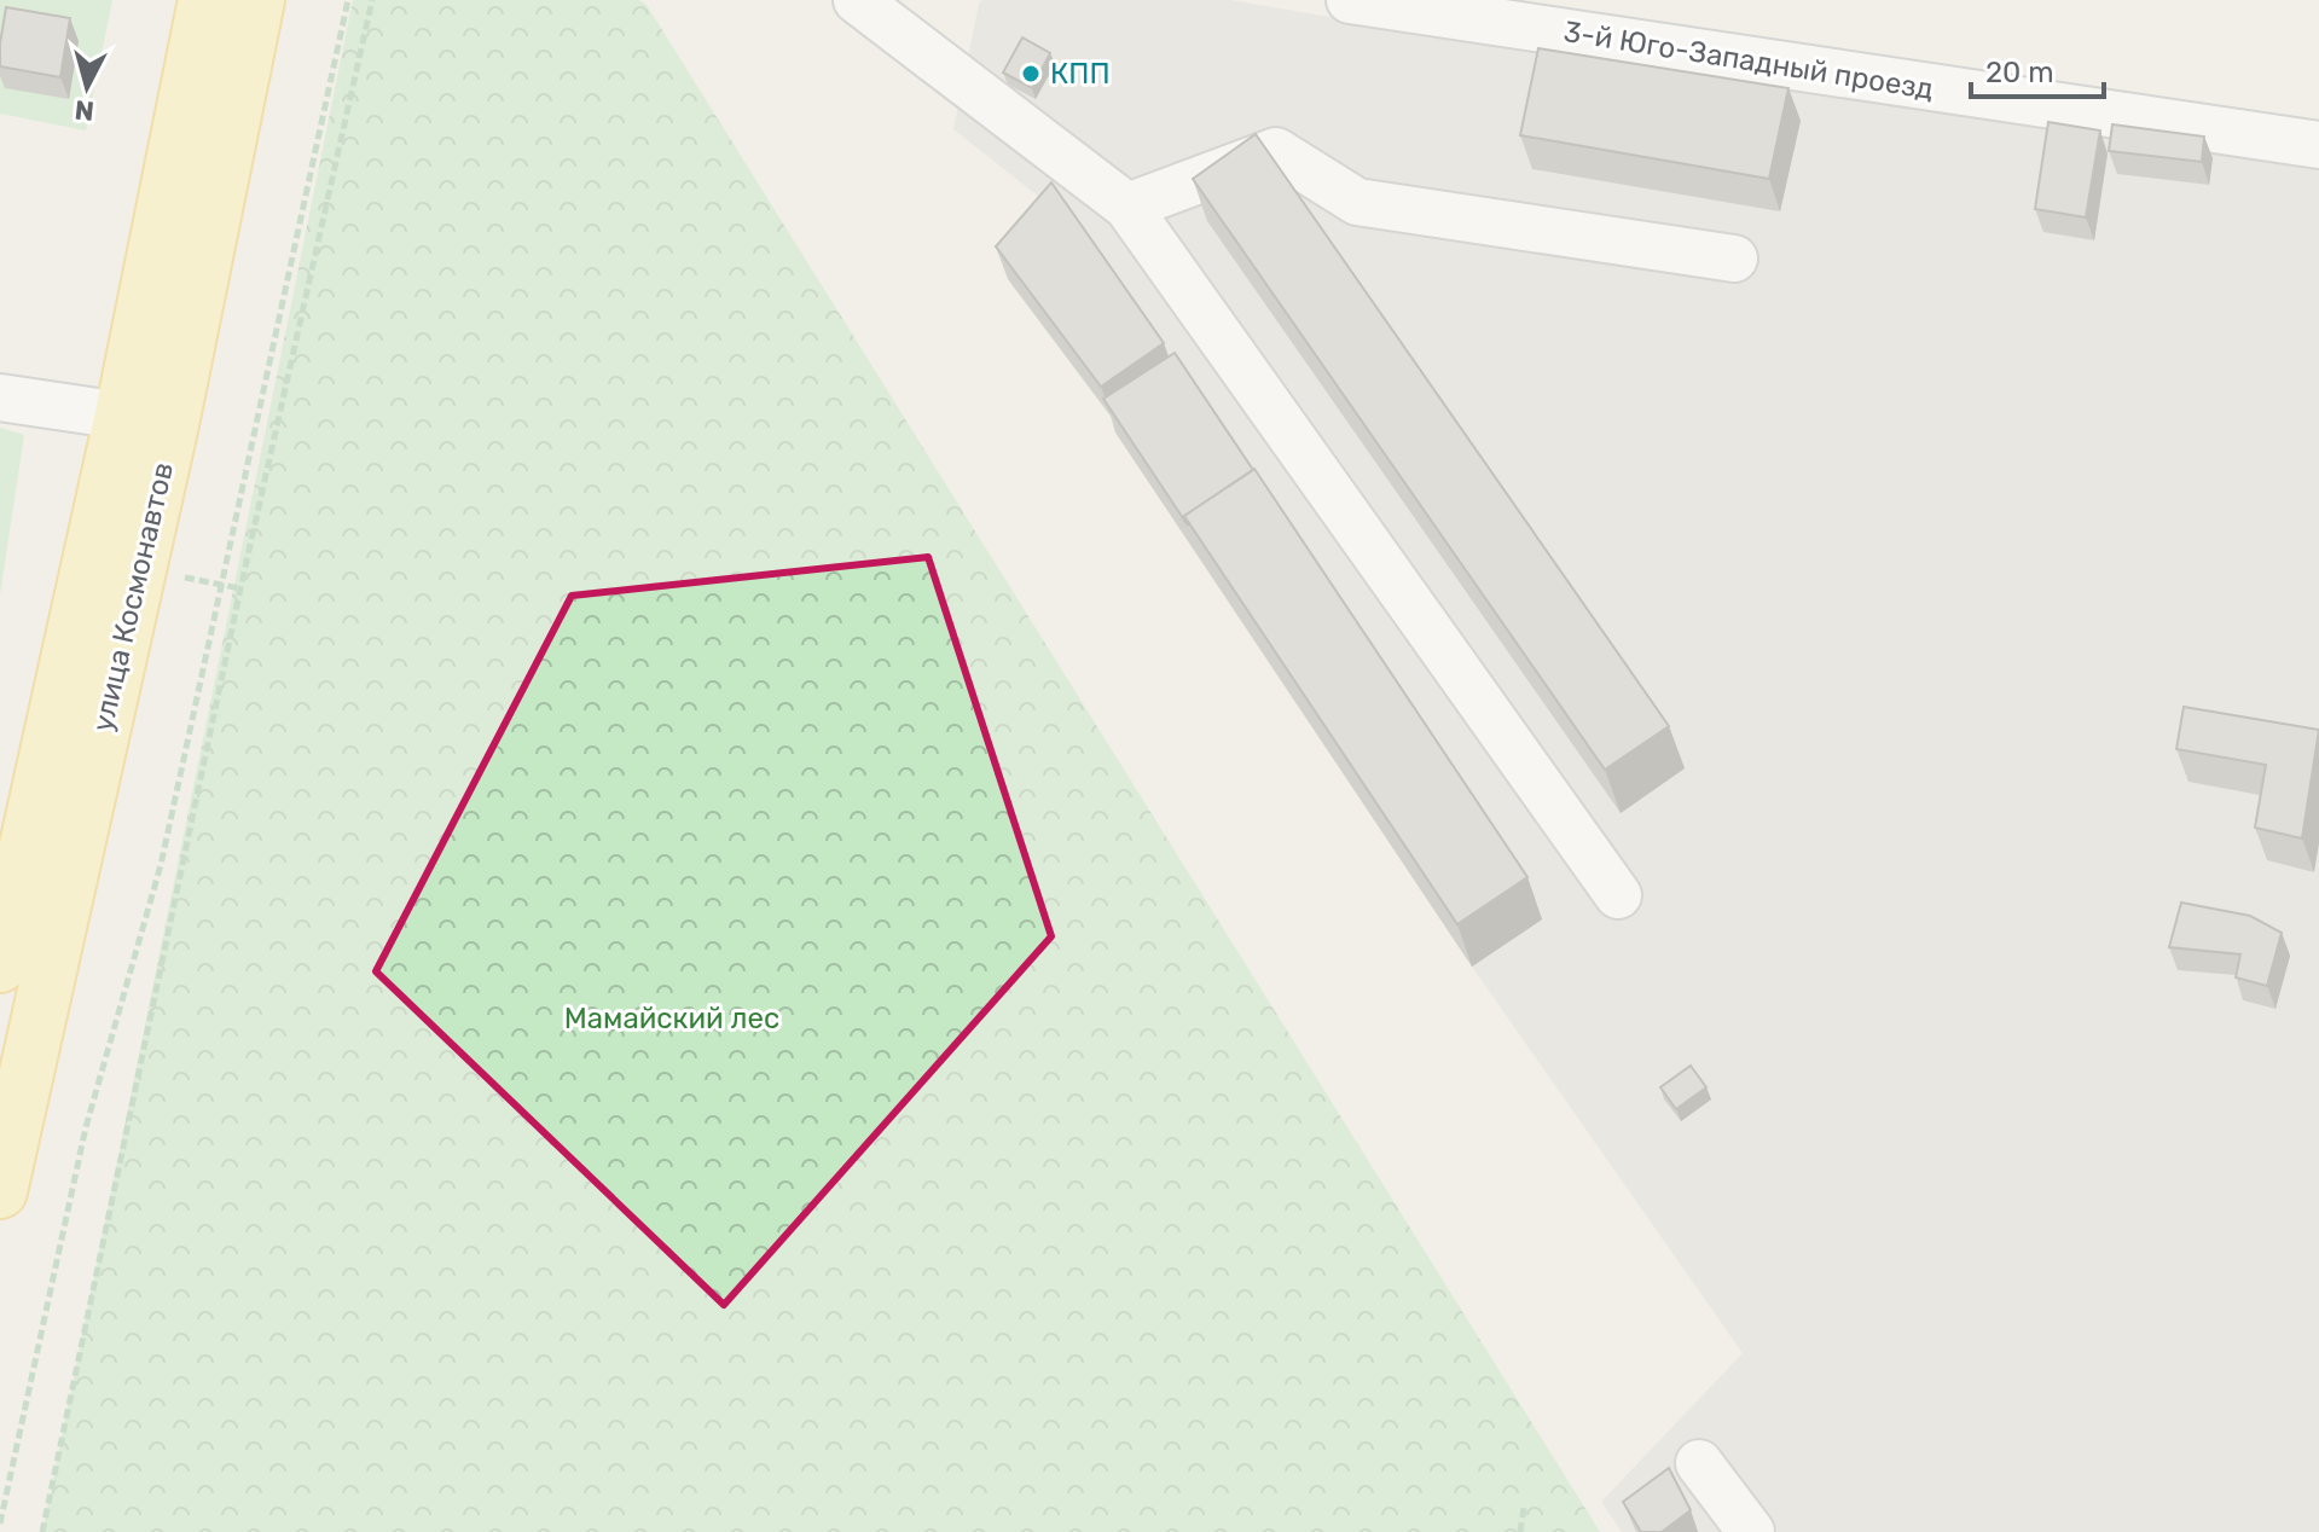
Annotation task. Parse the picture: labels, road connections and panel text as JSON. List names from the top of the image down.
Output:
{
  "streets": {
    "main road": ["улица Космонавтов"],
    "street": ["3-й Юго-Западный проезд"]
  },
  "parks": ["Мамайский лес"],
  "places": ["КПП"],
  "scale_bar": "20 m",
  "north": "bottom"
}
